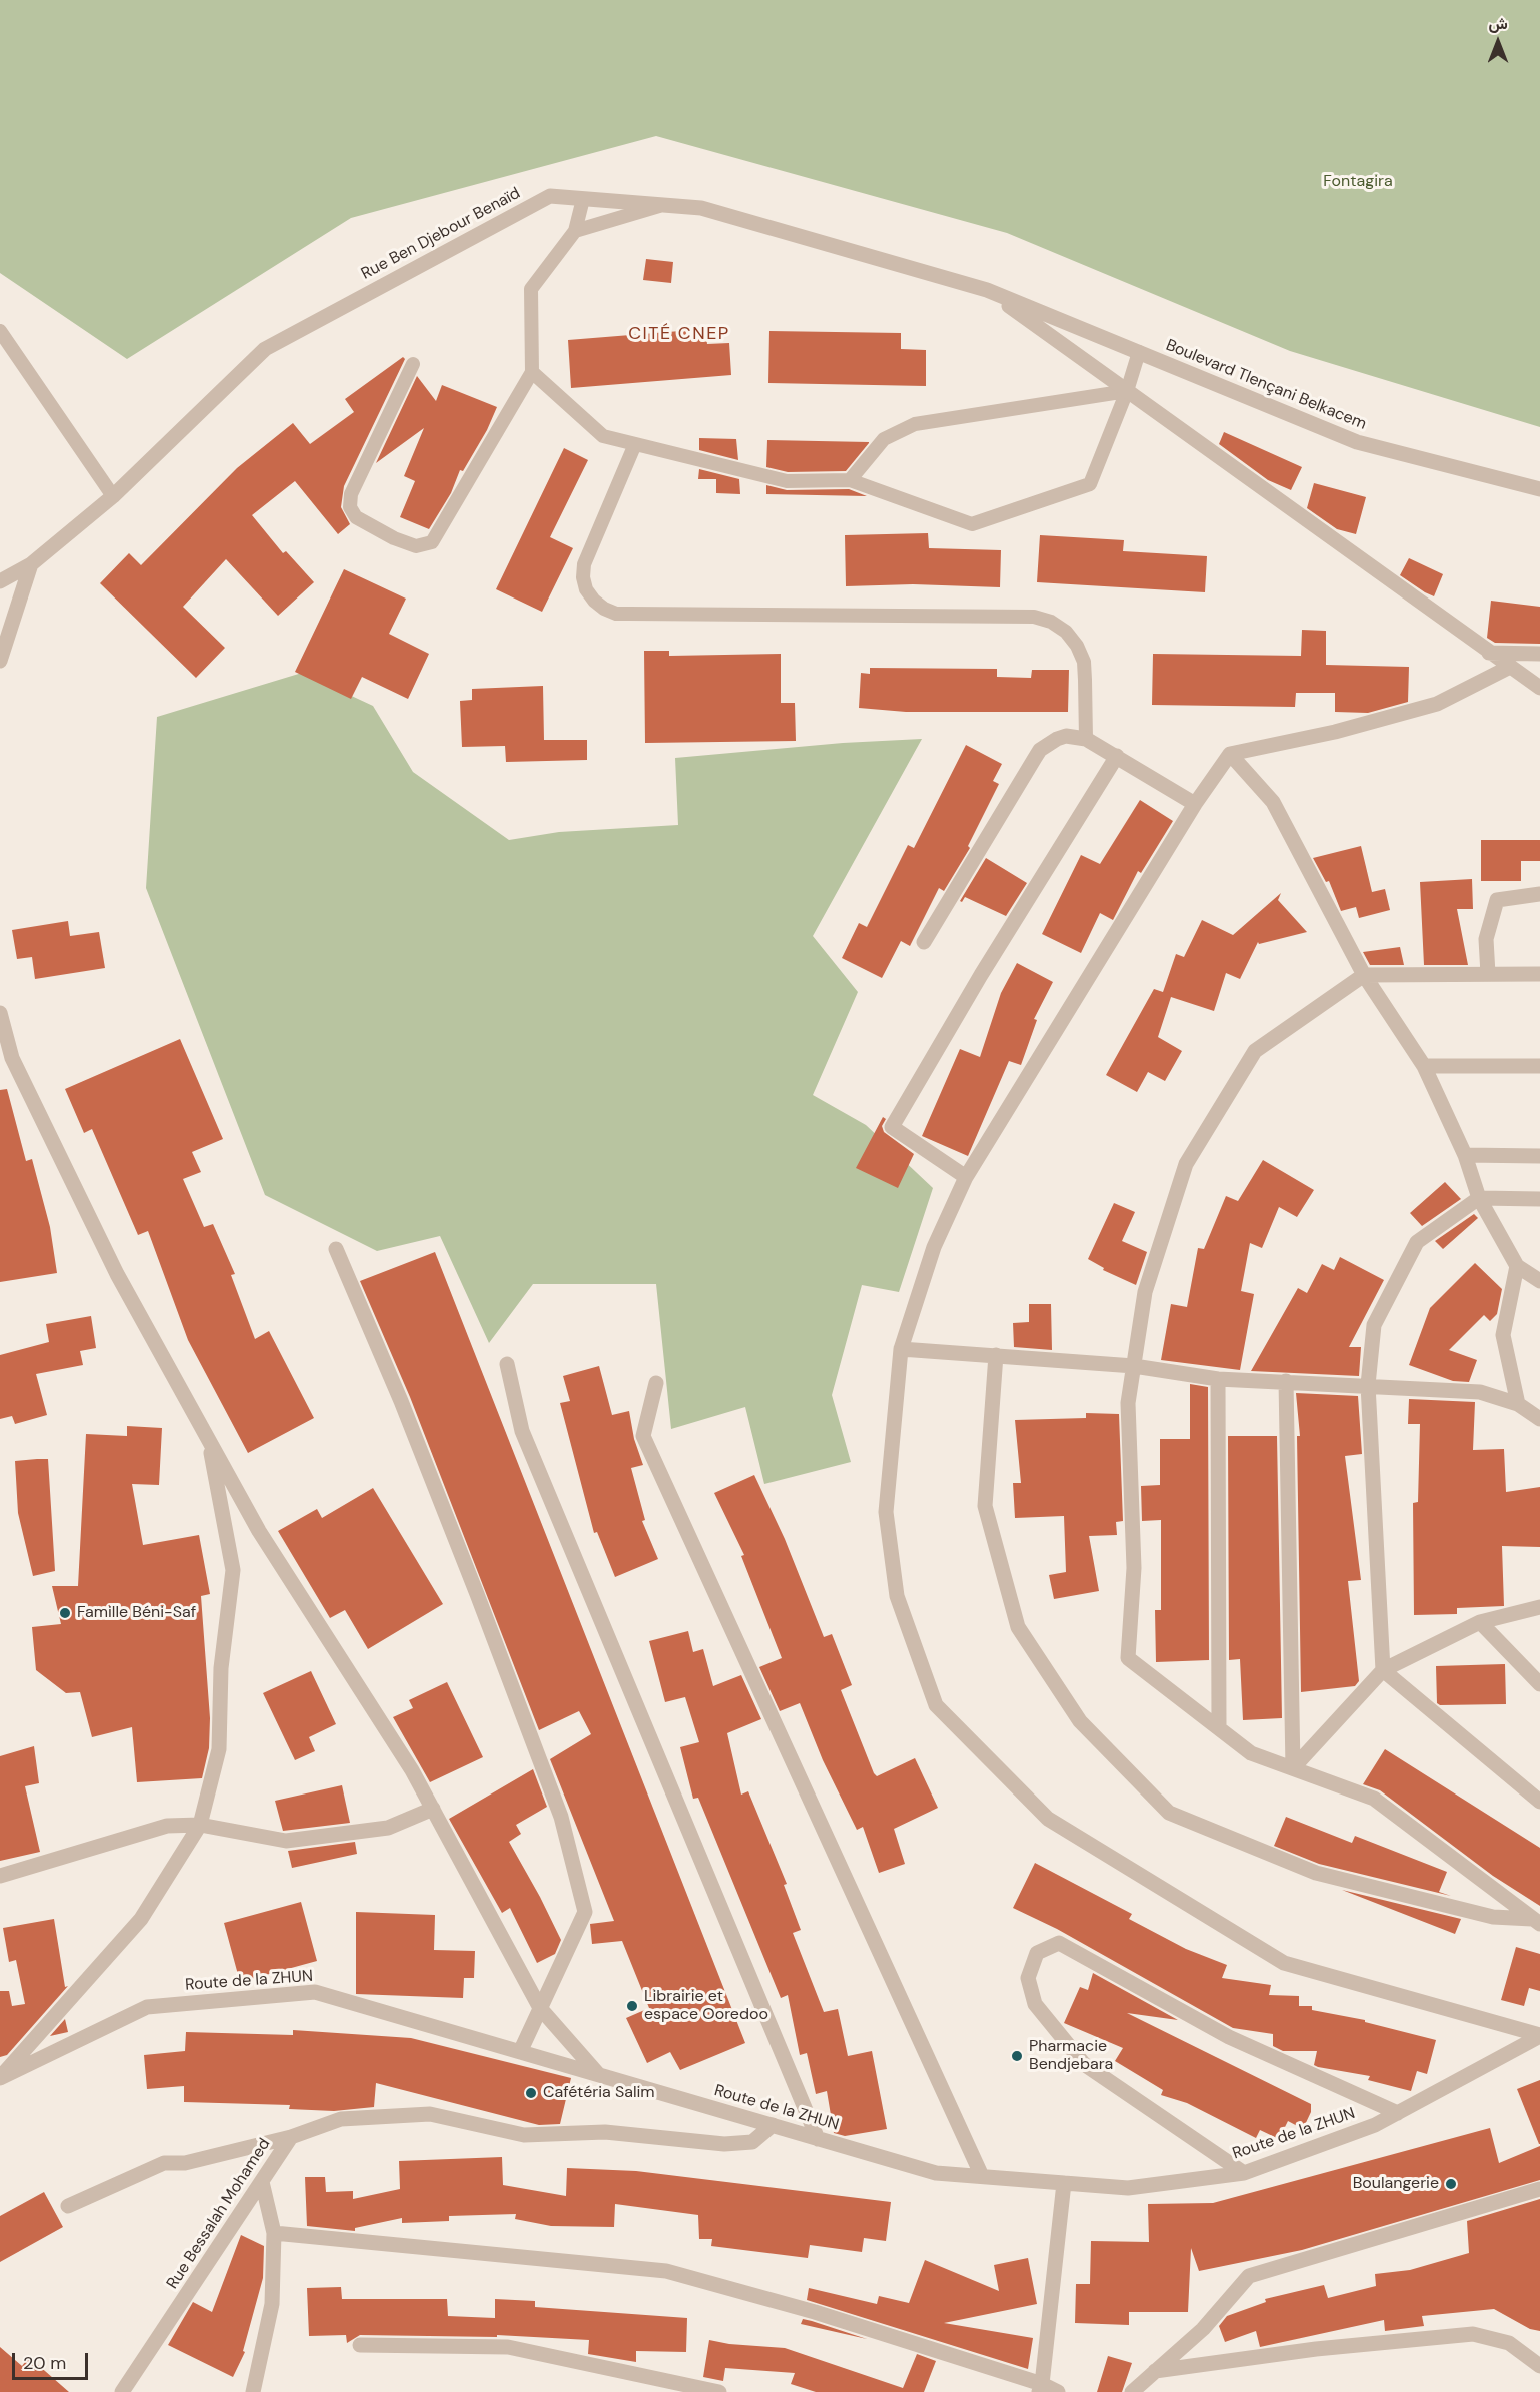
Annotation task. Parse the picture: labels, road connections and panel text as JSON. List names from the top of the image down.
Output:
{
  "streets": {
    "street": [
      "Rue Ben Djebour Benaïd",
      "Boulevard Tlençani Belkacem",
      "Route de la ZHUN",
      "Rue Bessalah Mohamed"
    ]
  },
  "crossings": [
    ["Rue Ben Djebour Benaïd", "Boulevard Tlençani Belkacem"],
    ["Route de la ZHUN", "Rue Bessalah Mohamed"]
  ],
  "districts": ["CITÉ CNEP"],
  "parks": ["Fontagira"],
  "places": [
    "Famille Béni-Saf",
    "Librairie et espace Ooredoo",
    "Pharmacie Bendjebara",
    "Cafétéria Salim",
    "Boulangerie"
  ],
  "scale_bar": "20 m",
  "north": "top"
}
